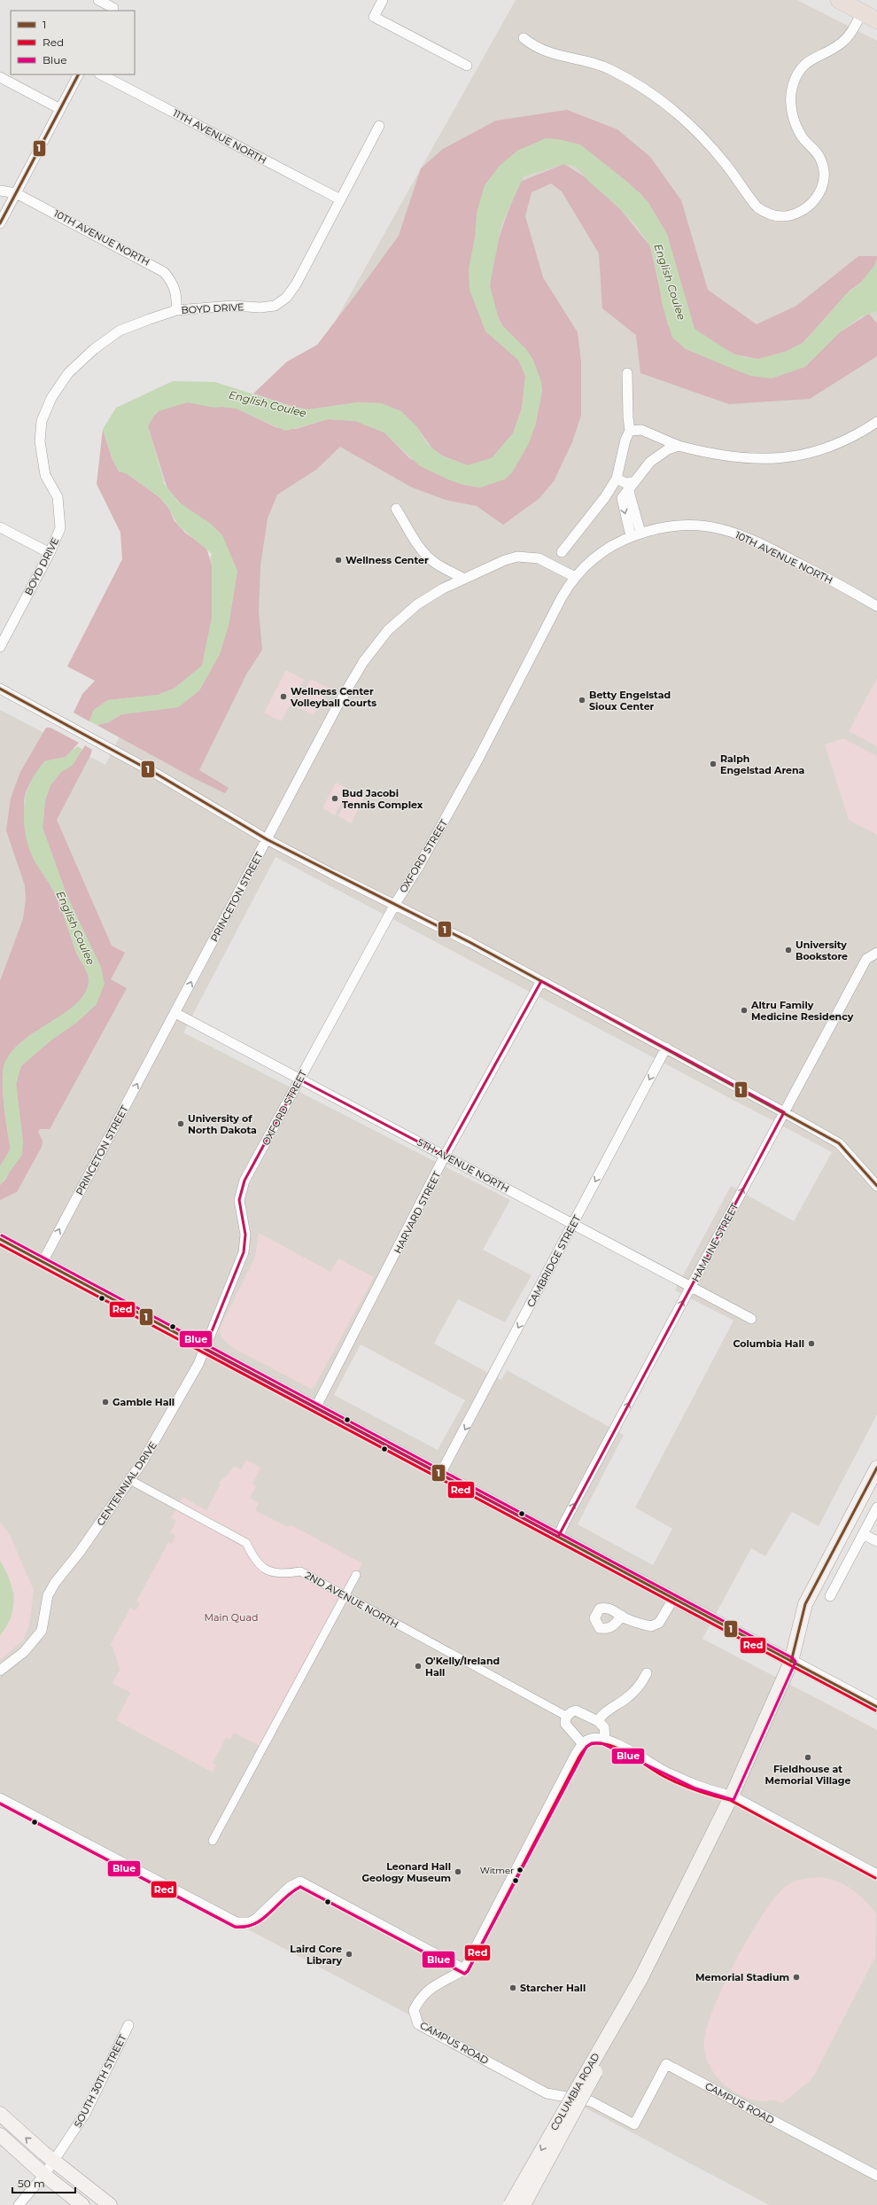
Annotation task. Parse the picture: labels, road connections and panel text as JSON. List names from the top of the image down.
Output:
{
  "streets": {
    "main road": ["COLUMBIA ROAD"],
    "street": [
      "11TH AVENUE NORTH",
      "10TH AVENUE NORTH",
      "BOYD DRIVE",
      "OXFORD STREET",
      "PRINCETON STREET",
      "5TH AVENUE NORTH",
      "HARVARD STREET",
      "HAMLINE STREET",
      "CAMBRIDGE STREET",
      "CENTENNIAL DRIVE",
      "2ND AVENUE NORTH",
      "CAMPUS ROAD",
      "SOUTH 30TH STREET"
    ]
  },
  "crossings": [
    ["11TH AVENUE NORTH", "BOYD DRIVE"],
    ["10TH AVENUE NORTH", "BOYD DRIVE"],
    ["10TH AVENUE NORTH", "OXFORD STREET"],
    ["OXFORD STREET", "PRINCETON STREET"],
    ["OXFORD STREET", "5TH AVENUE NORTH"],
    ["OXFORD STREET", "CENTENNIAL DRIVE"],
    ["PRINCETON STREET", "5TH AVENUE NORTH"],
    ["5TH AVENUE NORTH", "HARVARD STREET"],
    ["5TH AVENUE NORTH", "HAMLINE STREET"],
    ["5TH AVENUE NORTH", "CAMBRIDGE STREET"],
    ["CENTENNIAL DRIVE", "2ND AVENUE NORTH"]
  ],
  "one_way": ["PRINCETON STREET", "HAMLINE STREET", "CAMBRIDGE STREET"],
  "water": ["English Coulee"],
  "parks": ["Main Quad"],
  "places": [
    "Wellness Center",
    "Wellness Center Volleyball Courts",
    "Betty Engelstad Sioux Center",
    "Ralph Engelstad Arena",
    "Bud Jacobi Tennis Complex",
    "University Bookstore",
    "Altru Family Medicine Residency",
    "University of North Dakota",
    "Columbia Hall",
    "Gamble Hall",
    "O'Kelly/Ireland Hall",
    "Fieldhouse at Memorial Village",
    "Witmer",
    "Leonard Hall Geology Museum",
    "Laird Core Library",
    "Memorial Stadium",
    "Starcher Hall"
  ],
  "lines": ["transit line 1", "transit line Blue", "transit line Red"],
  "legend": ["1", "Red", "Blue"],
  "scale_bar": "50 m"
}
